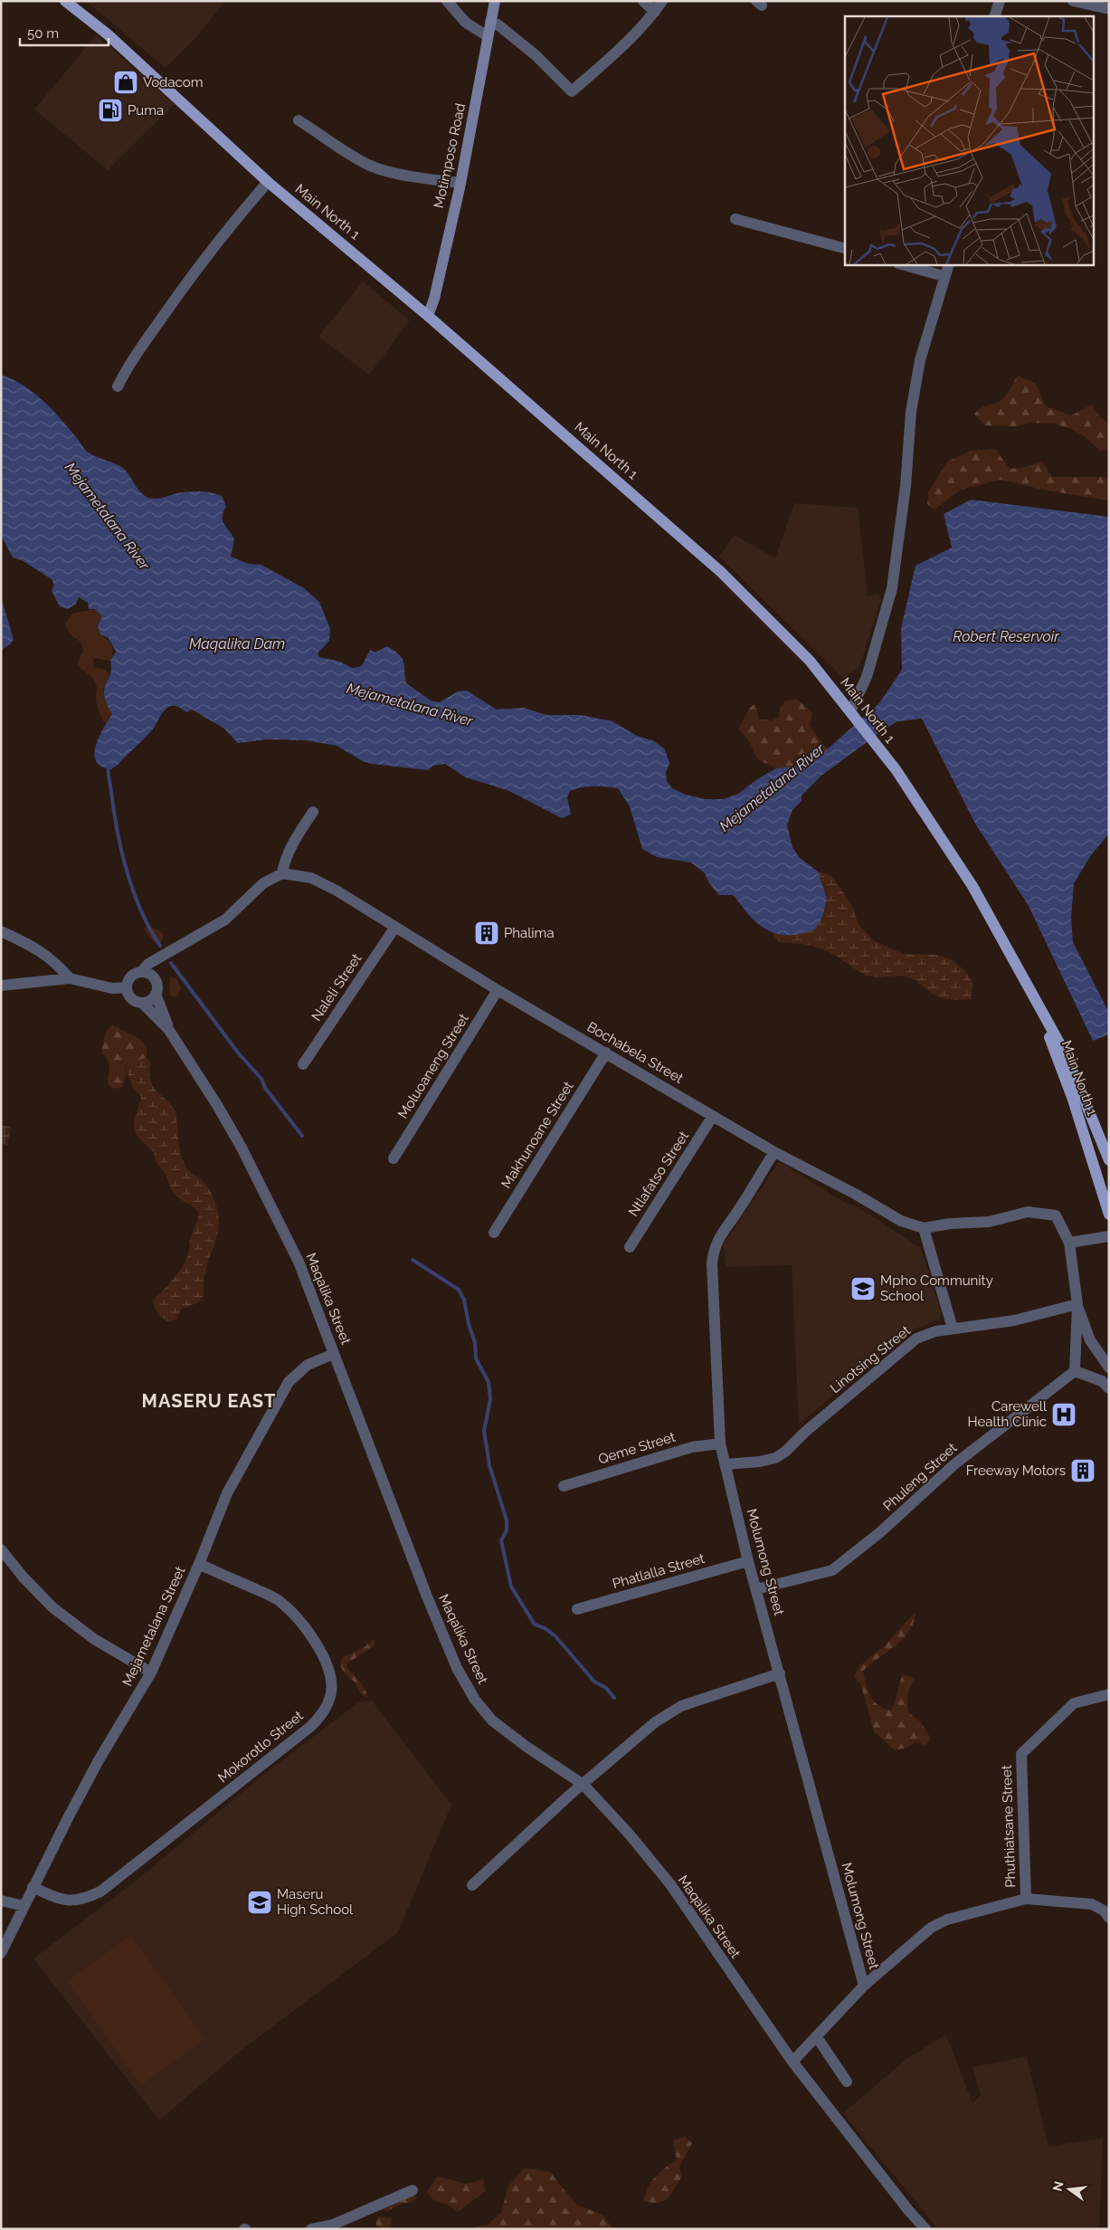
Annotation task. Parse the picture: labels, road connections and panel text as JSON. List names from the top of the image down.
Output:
{
  "streets": {
    "main road": ["Main North 1"],
    "street": [
      "Motimposo Road",
      "Naleli Street",
      "Bochabela Street",
      "Moluoaneng Street",
      "Makhunoane Street",
      "Ntlafatso Street",
      "Maqalika Street",
      "Linotsing Street",
      "Qeme Street",
      "Phuleng Street",
      "Molumong Street",
      "Phatlalla Street",
      "Mejametalana Street",
      "Mokorotlo Street",
      "Phuthiatsane Street"
    ]
  },
  "crossings": [
    ["Motimposo Road", "Main North 1"],
    ["Naleli Street", "Bochabela Street"],
    ["Bochabela Street", "Moluoaneng Street"],
    ["Bochabela Street", "Makhunoane Street"],
    ["Bochabela Street", "Ntlafatso Street"],
    ["Bochabela Street", "Molumong Street"],
    ["Maqalika Street", "Mejametalana Street"],
    ["Linotsing Street", "Molumong Street"],
    ["Qeme Street", "Molumong Street"],
    ["Phuleng Street", "Molumong Street"],
    ["Molumong Street", "Phatlalla Street"],
    ["Mejametalana Street", "Mokorotlo Street"]
  ],
  "districts": ["MASERU EAST"],
  "water": ["Mejametalana River", "Robert Reservoir", "Maqalika Dam"],
  "places": {
    "shop": ["Vodacom"],
    "fuel station": ["Puma"],
    "building": ["Phalima", "Freeway Motors"],
    "school or university": ["Mpho Community School", "Maseru High School"],
    "hospital": ["Carewell Health Clinic"]
  },
  "scale_bar": "50 m",
  "north": "left"
}
